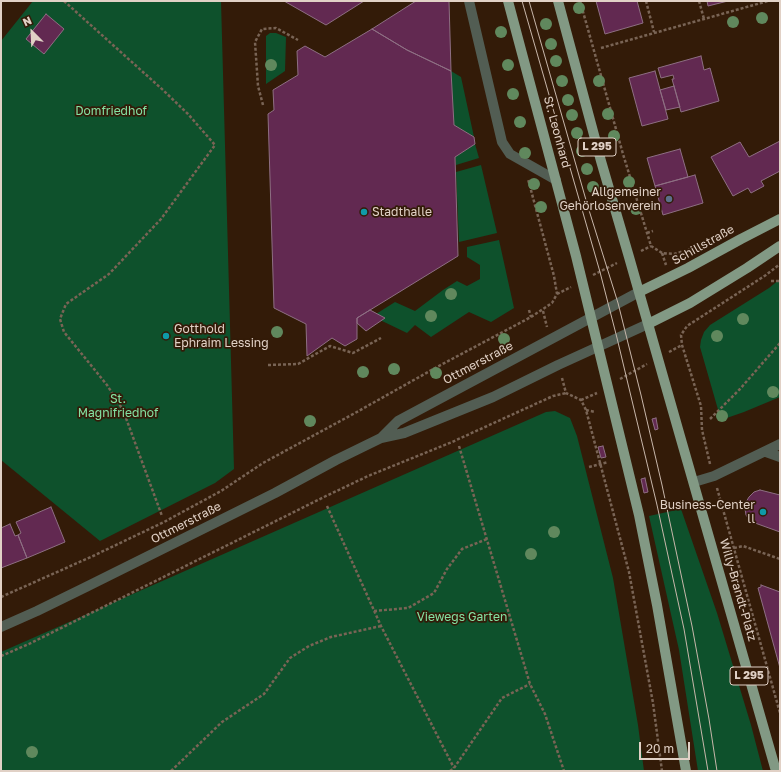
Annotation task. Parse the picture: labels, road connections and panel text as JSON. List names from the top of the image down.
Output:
{
  "streets": {
    "main road": [
      "St. Leonhard",
      "L 295",
      "Schillstraße",
      "Willy-Brandt-Platz"
    ],
    "street": ["Ottmerstraße"]
  },
  "crossings": [
    ["St. Leonhard", "Ottmerstraße"],
    ["L 295", "Schillstraße"],
    ["L 295", "Ottmerstraße"],
    ["L 295", "Willy-Brandt-Platz"],
    ["Schillstraße", "Ottmerstraße"],
    ["Ottmerstraße", "Willy-Brandt-Platz"]
  ],
  "parks": ["Domfriedhof", "St. Magnifriedhof", "Viewegs Garten"],
  "places": [
    "Allgemeiner Gehörlosenverein",
    "Stadthalle",
    "Gotthold Ephraim Lessing",
    "Business-Center ll"
  ],
  "scale_bar": "20 m",
  "north": "top left"
}
